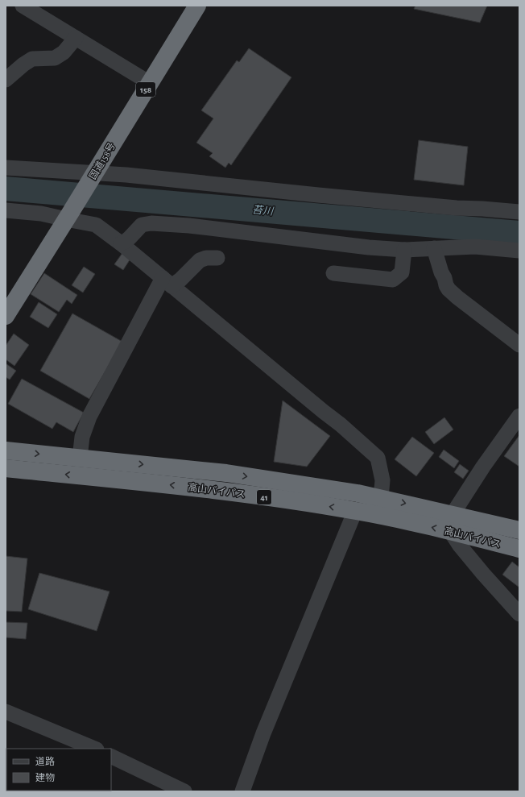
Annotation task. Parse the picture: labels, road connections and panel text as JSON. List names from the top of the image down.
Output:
{
  "streets": {
    "highway": [
      "158",
      "国道158号",
      "高山バイパス",
      "41"
    ]
  },
  "water": ["苔川"],
  "legend": ["道路", "建物"]
}
